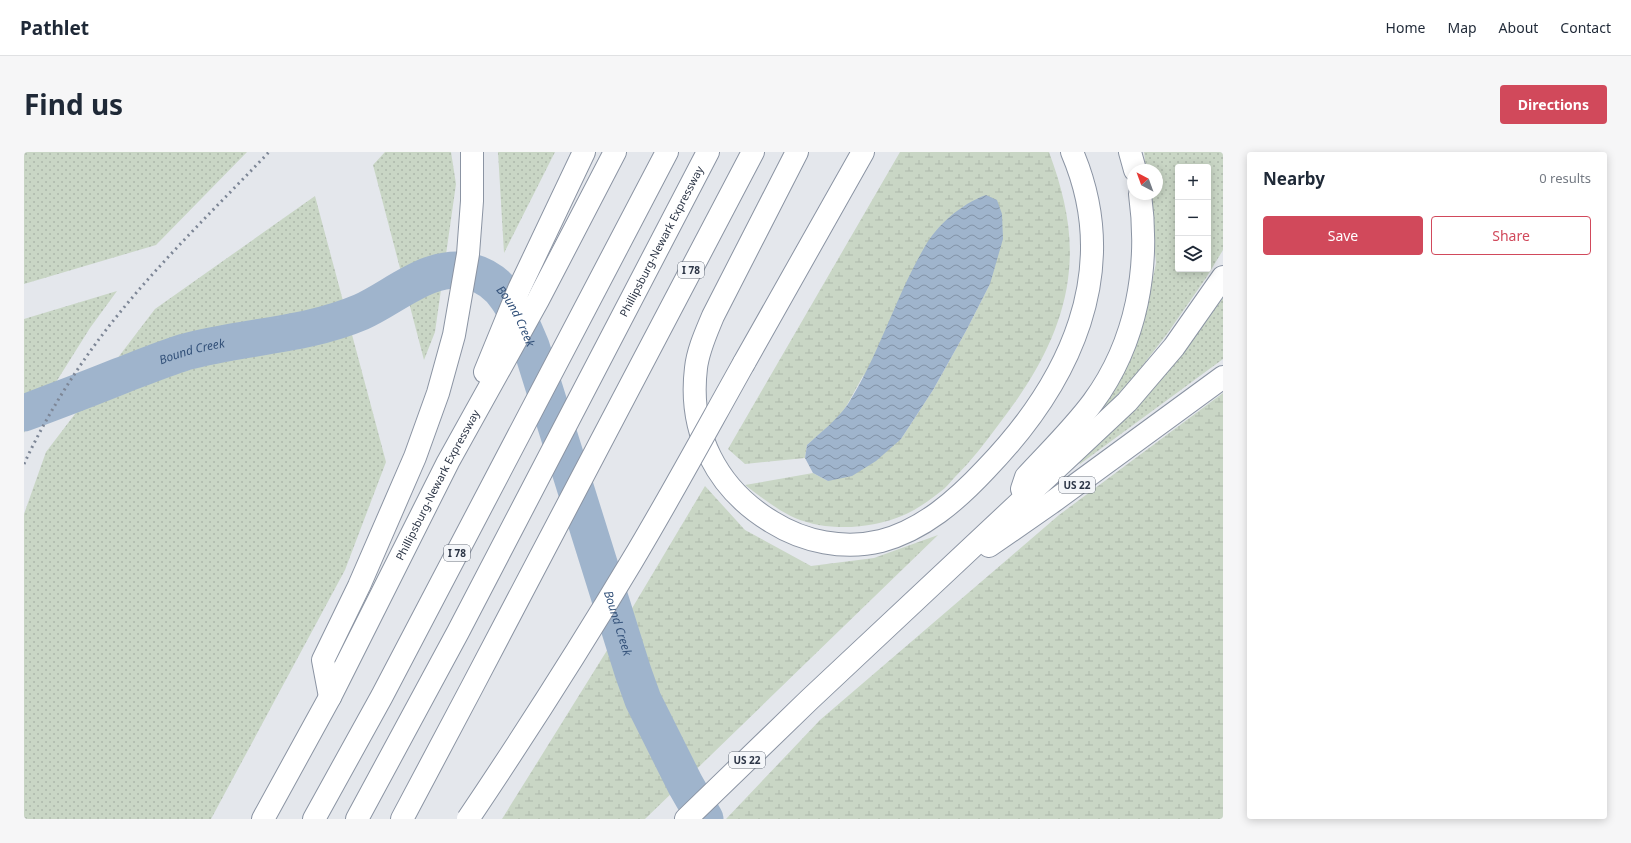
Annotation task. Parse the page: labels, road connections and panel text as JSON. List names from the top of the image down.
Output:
{
  "streets": {
    "highway": ["Phillipsburg-Newark Expressway", "I 78", "US 22"]
  },
  "water": ["Bound Creek"],
  "north": "top left",
  "page": {
    "header": "Pathlet",
    "nav": [
      "Home",
      "Map",
      "About",
      "Contact"
    ],
    "title": "Find us",
    "buttons": [
      "Directions",
      ["Save", "Share"]
    ],
    "heading": ["Nearby", "0 results"],
    "map_buttons": ["+", "−"]
  }
}
